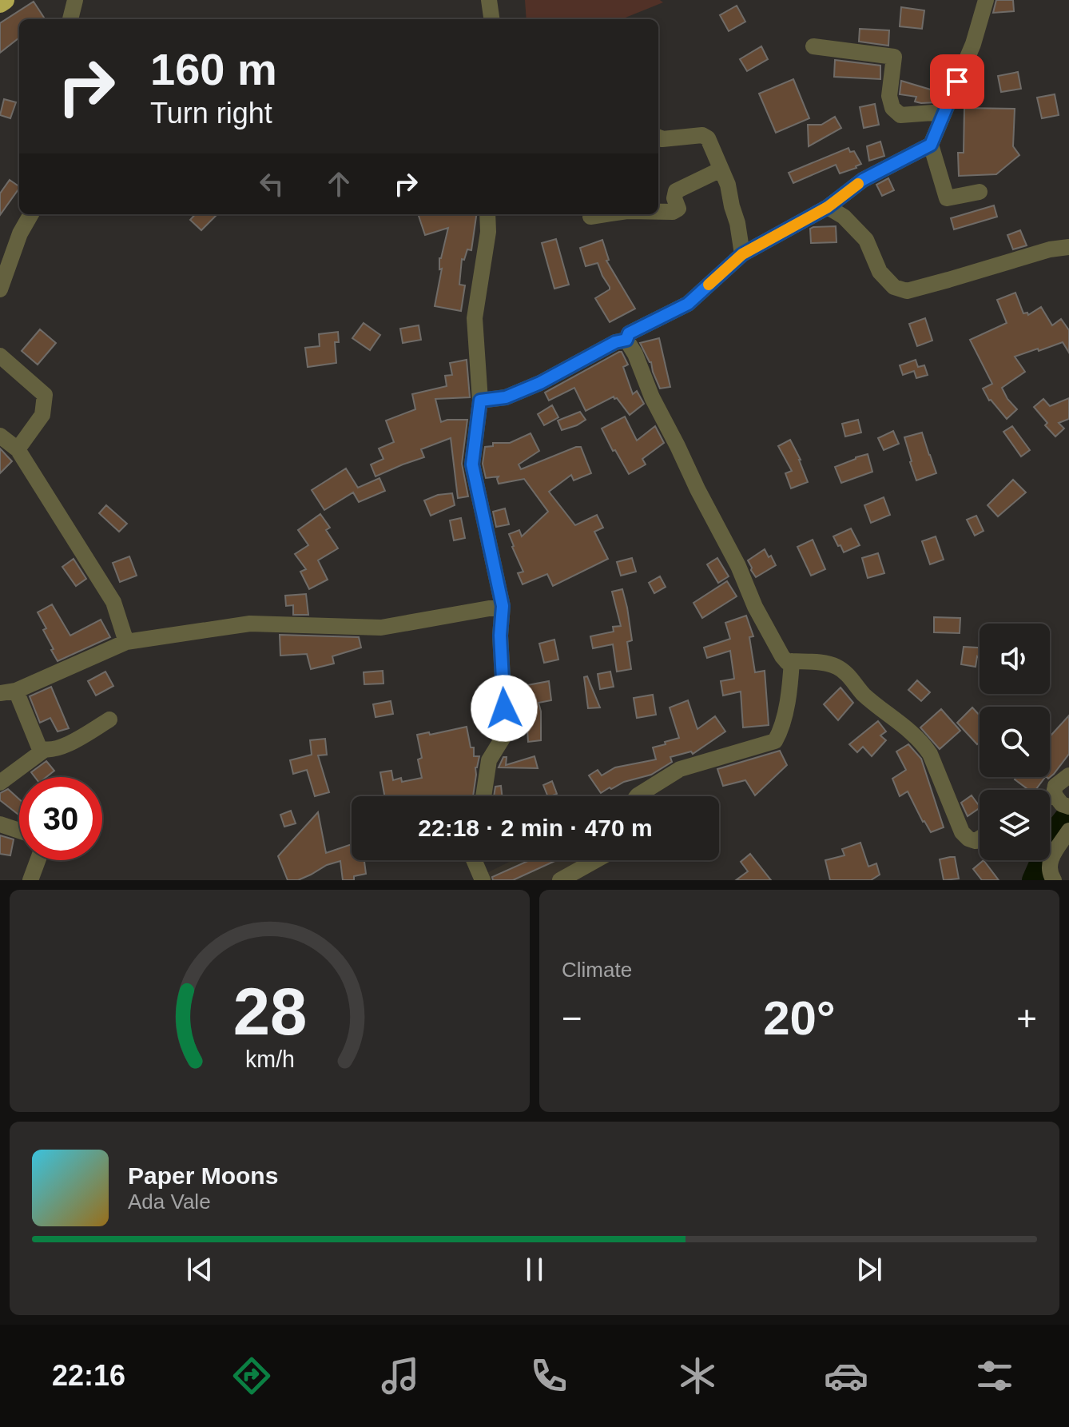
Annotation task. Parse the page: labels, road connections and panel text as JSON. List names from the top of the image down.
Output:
{
  "page": {
    "turn": ["160 m", "Turn right"],
    "limit": "30",
    "trip": "22:18 · 2 min · 470 m",
    "tile": "Climate",
    "heat": ["−", "20°", "+"],
    "song": ["Paper Moons", "Ada Vale"],
    "tabs": "22:16",
    "gauge": ["28", "km/h"]
  }
}
